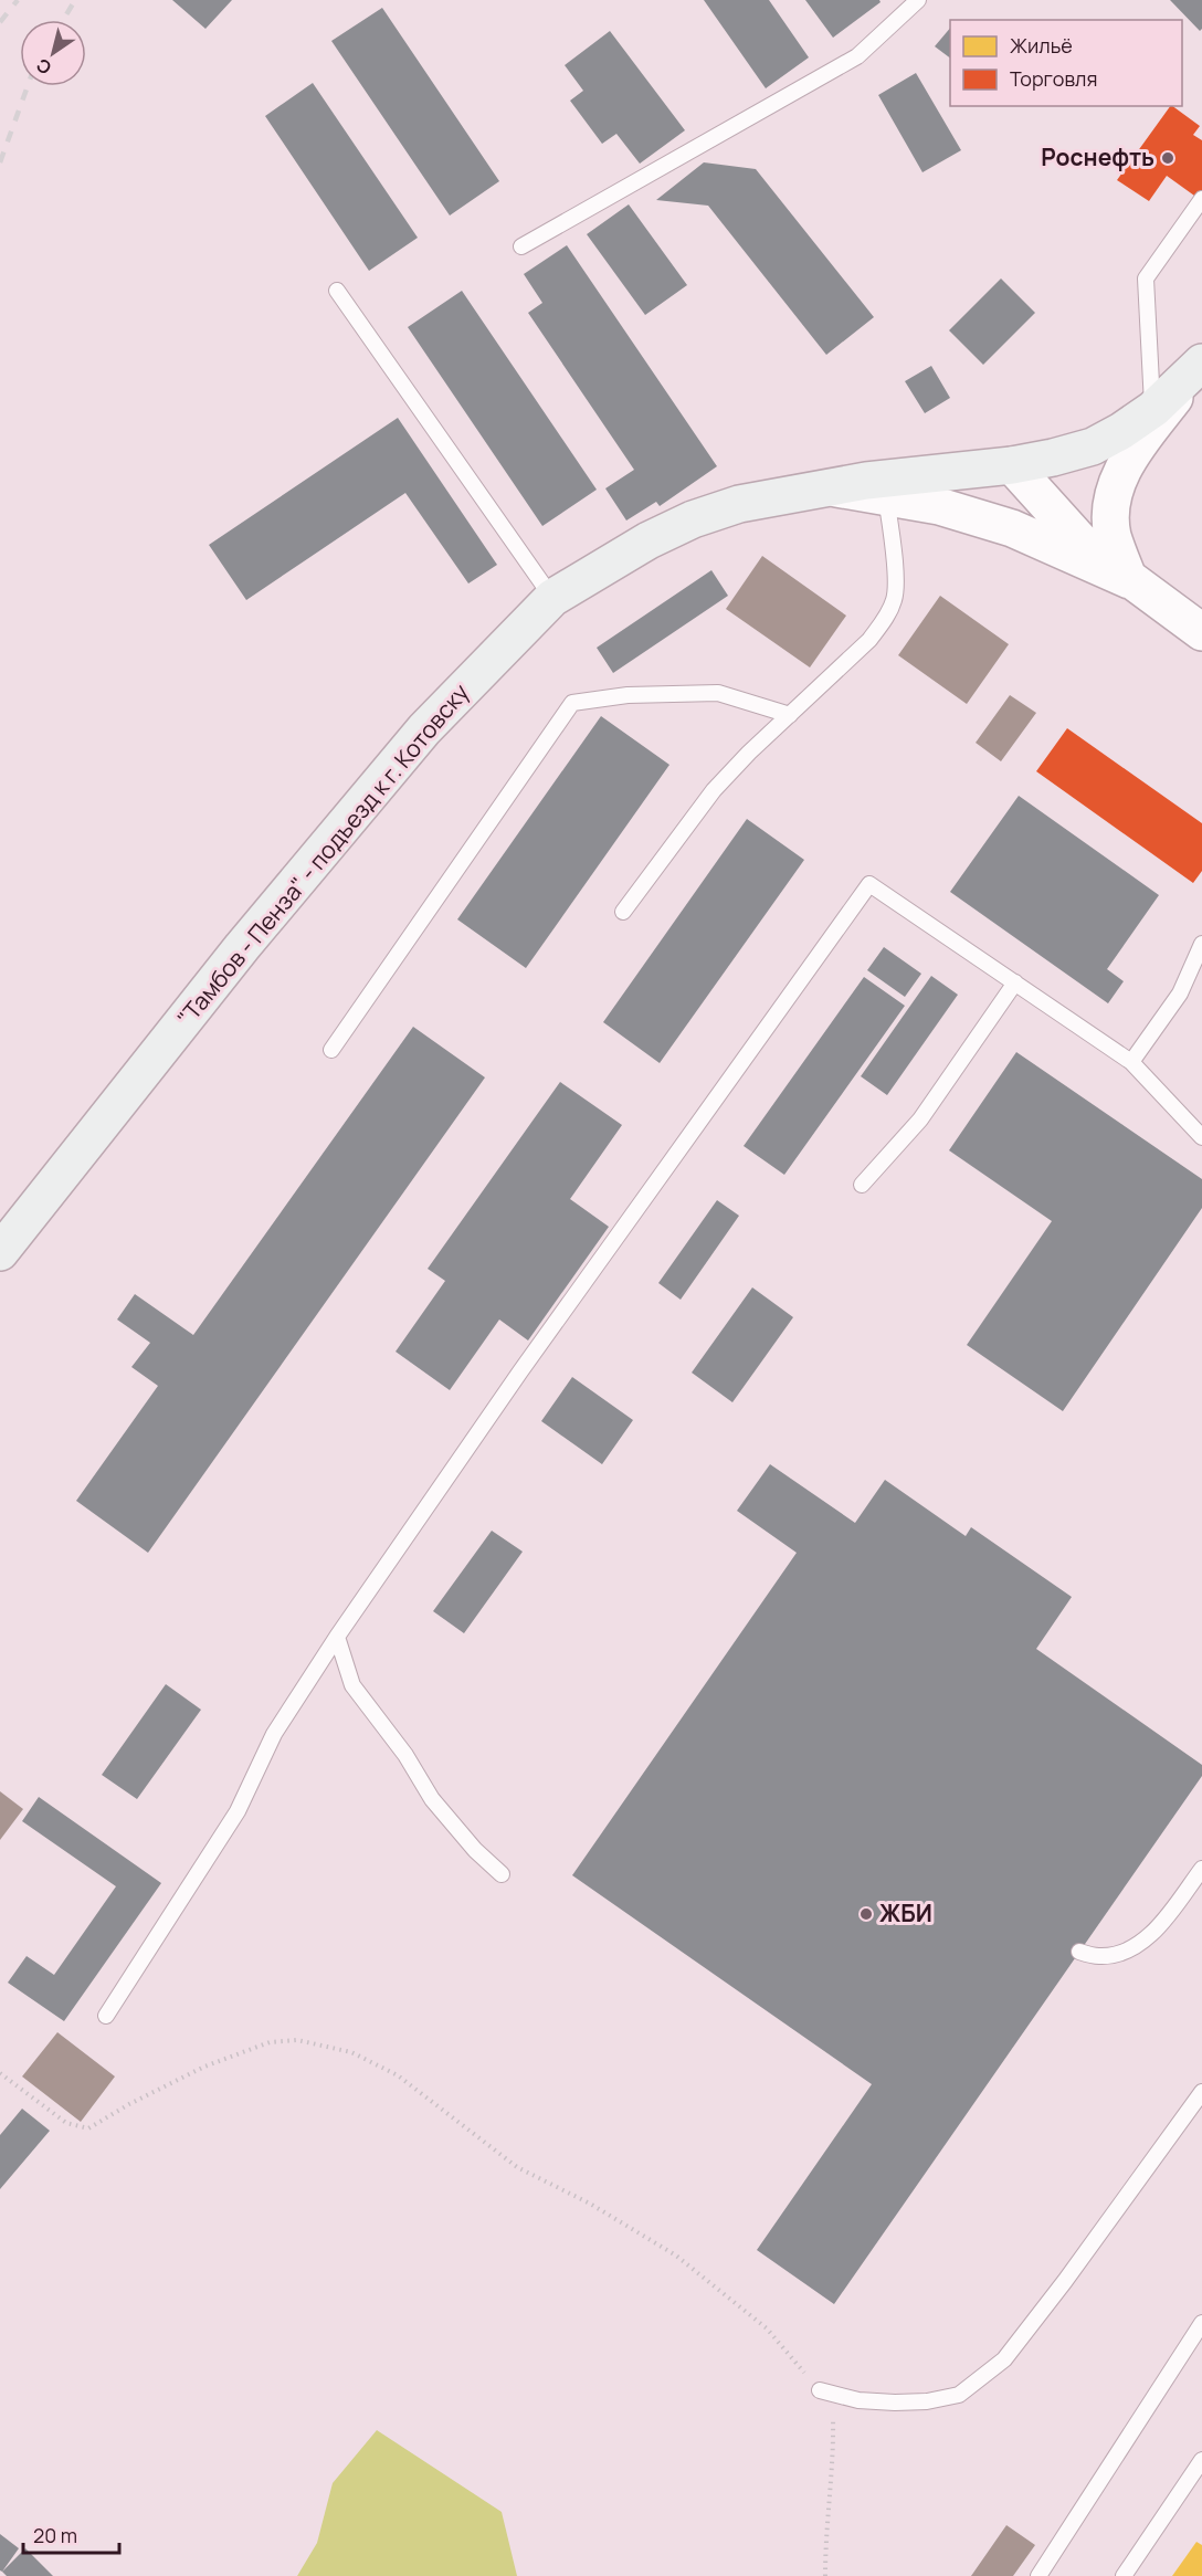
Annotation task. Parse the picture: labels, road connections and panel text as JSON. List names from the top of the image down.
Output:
{
  "streets": {
    "main road": ["\"Тамбов - Пенза\" - подъезд к г. Котовску"]
  },
  "places": ["Роснефть", "ЖБИ"],
  "legend": ["Жильё", "Торговля"],
  "scale_bar": "20 m",
  "north": "bottom left"
}
